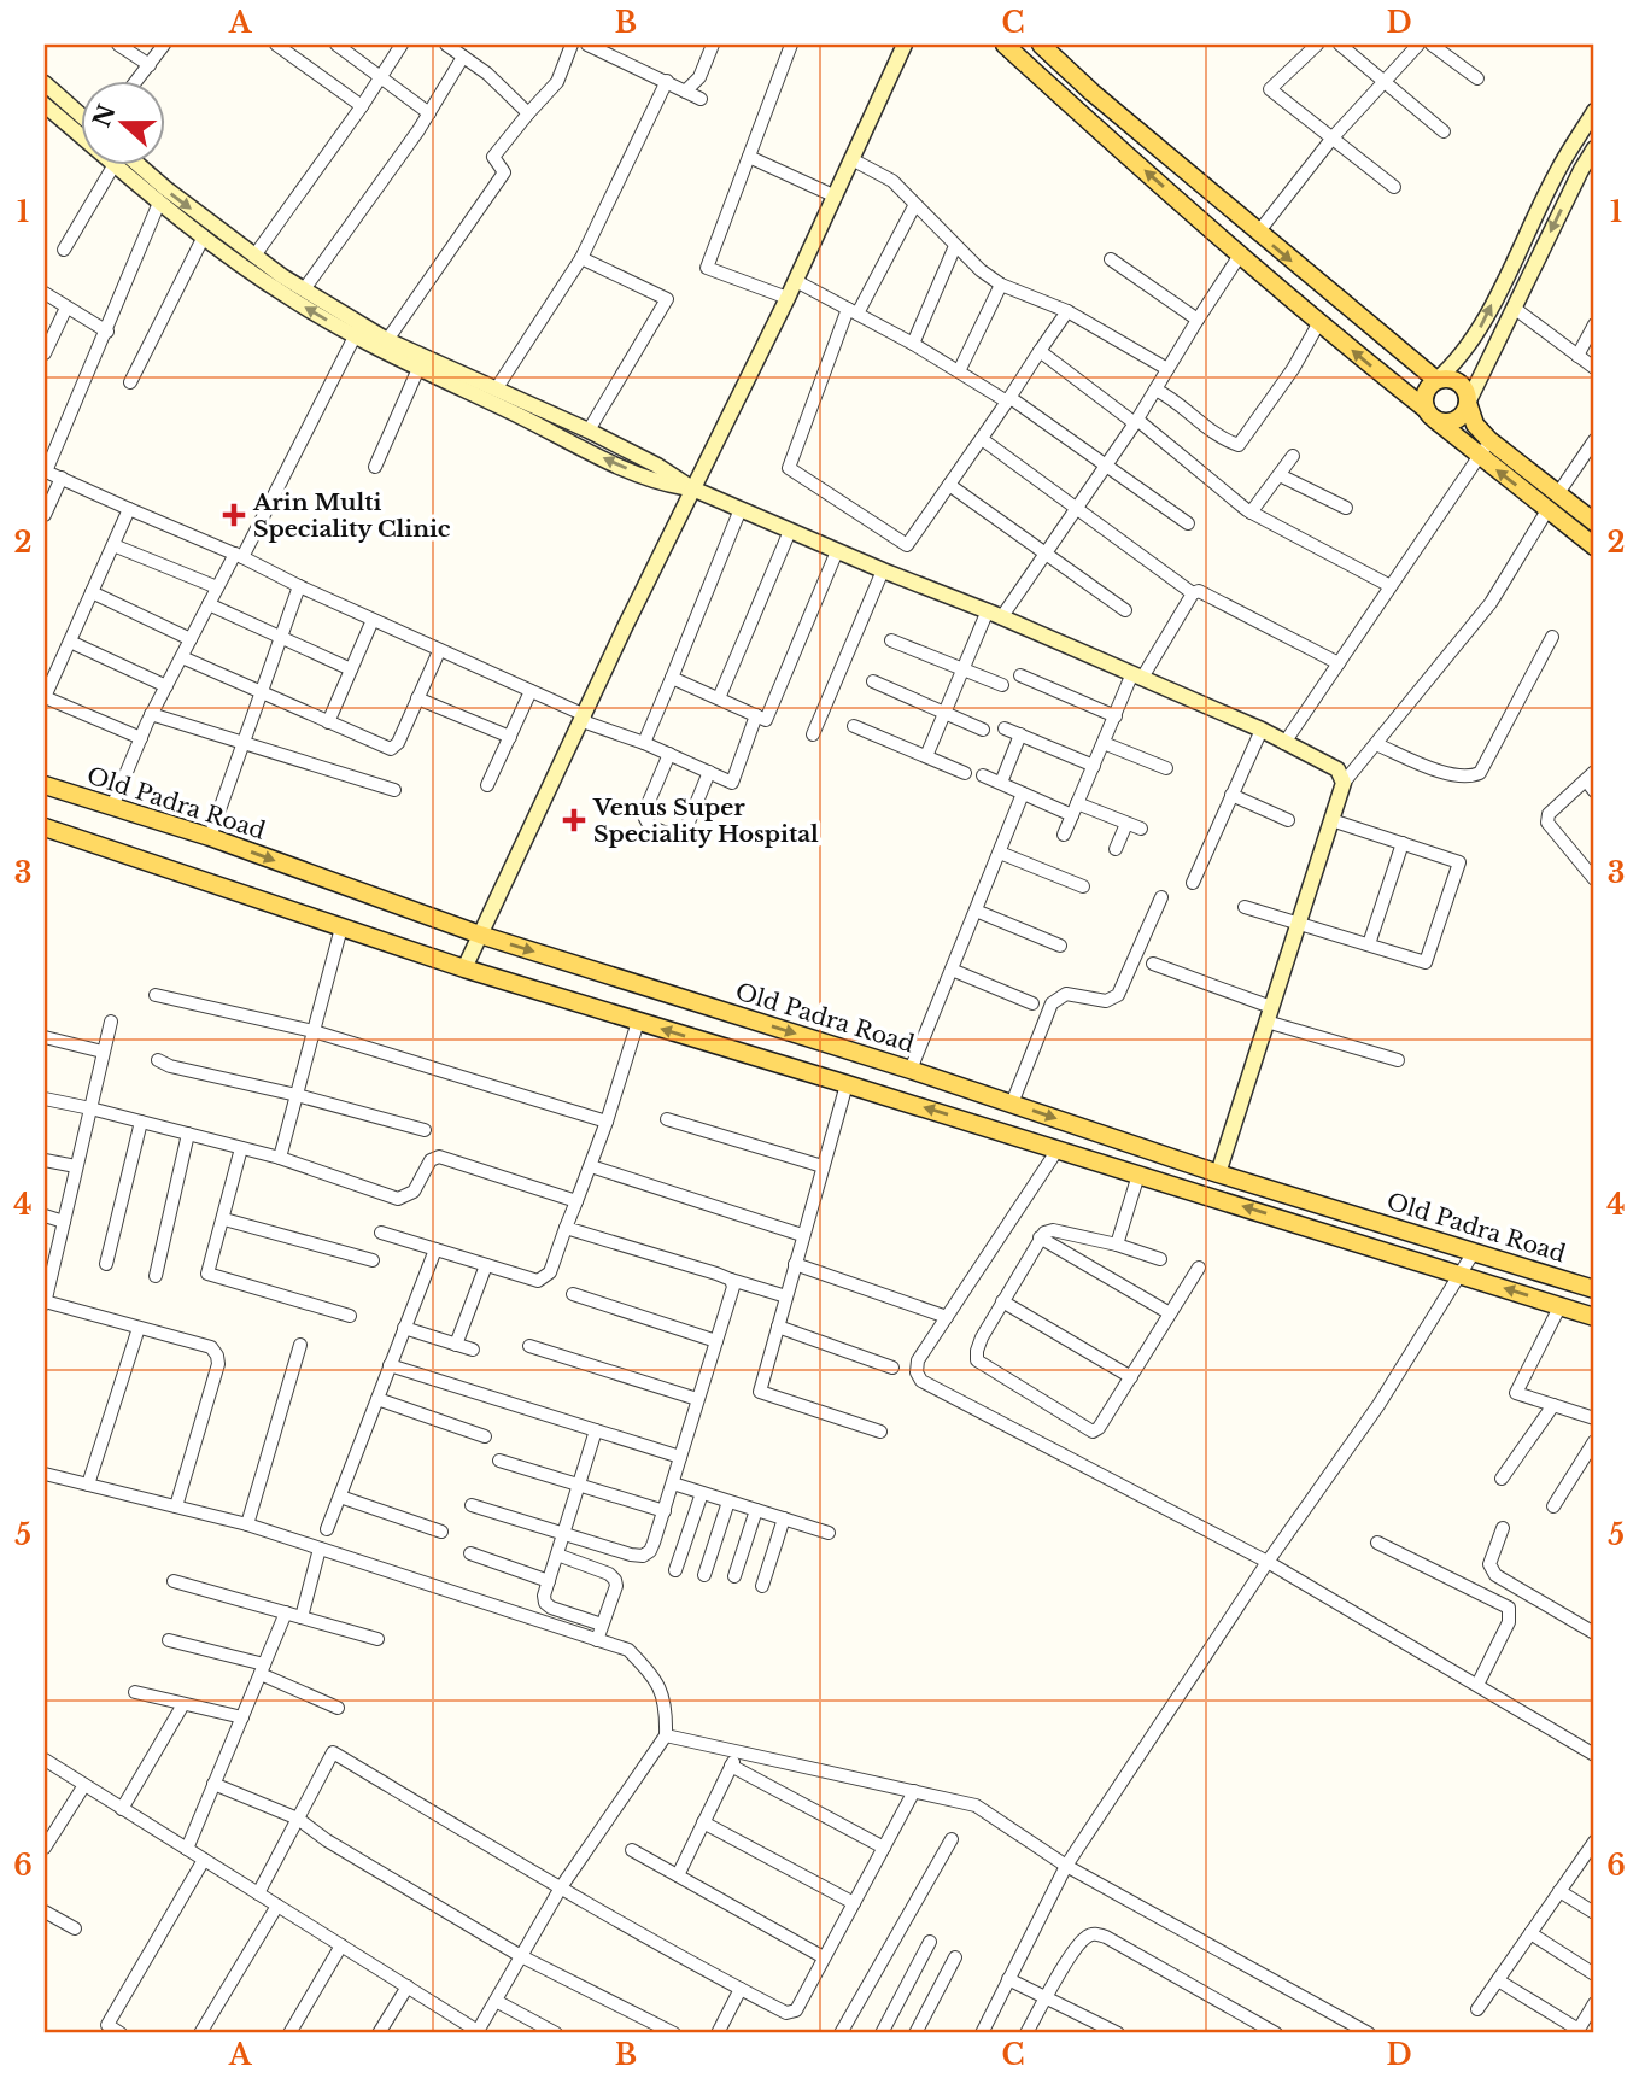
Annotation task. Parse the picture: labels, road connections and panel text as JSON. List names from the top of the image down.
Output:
{
  "streets": {
    "main road": ["Old Padra Road"]
  },
  "places": {
    "health": ["Arin Multi Speciality Clinic", "Venus Super Speciality Hospital"]
  },
  "north": "left",
  "grid": {
    "columns": [
      "A",
      "B",
      "C",
      "D"
    ],
    "rows": [
      "1",
      "2",
      "3",
      "4",
      "5",
      "6"
    ]
  }
}
